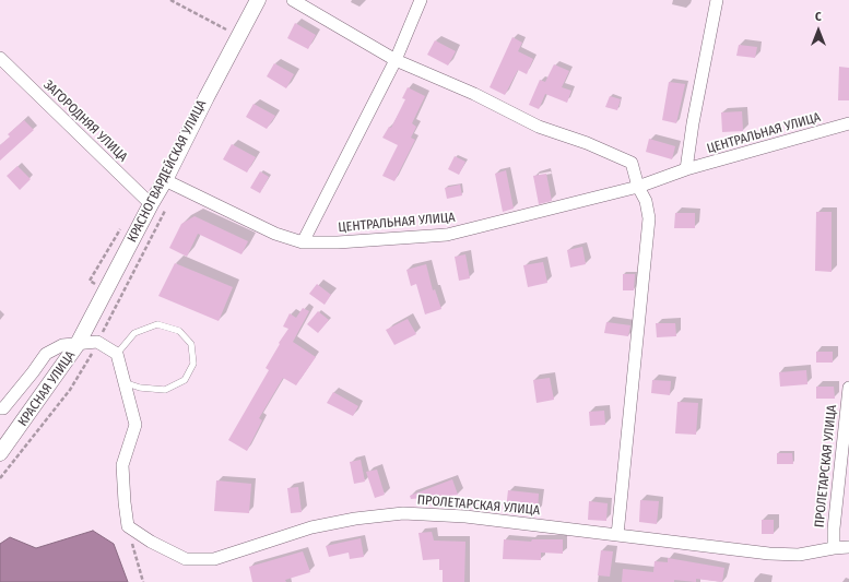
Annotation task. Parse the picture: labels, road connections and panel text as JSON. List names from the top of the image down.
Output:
{
  "streets": {
    "street": [
      "ЗАГОРОДНЯЯ УЛИЦА",
      "ЦЕНТРАЛЬНАЯ УЛИЦА",
      "КРАСНОГВАРДЕЙСКАЯ УЛИЦА",
      "КРАСНАЯ УЛИЦА",
      "ПРОЛЕТАРСКАЯ УЛИЦА"
    ]
  },
  "crossings": [
    ["ЗАГОРОДНЯЯ УЛИЦА", "КРАСНОГВАРДЕЙСКАЯ УЛИЦА"],
    ["ЦЕНТРАЛЬНАЯ УЛИЦА", "КРАСНОГВАРДЕЙСКАЯ УЛИЦА"],
    ["КРАСНОГВАРДЕЙСКАЯ УЛИЦА", "КРАСНАЯ УЛИЦА"]
  ],
  "north": "top"
}
